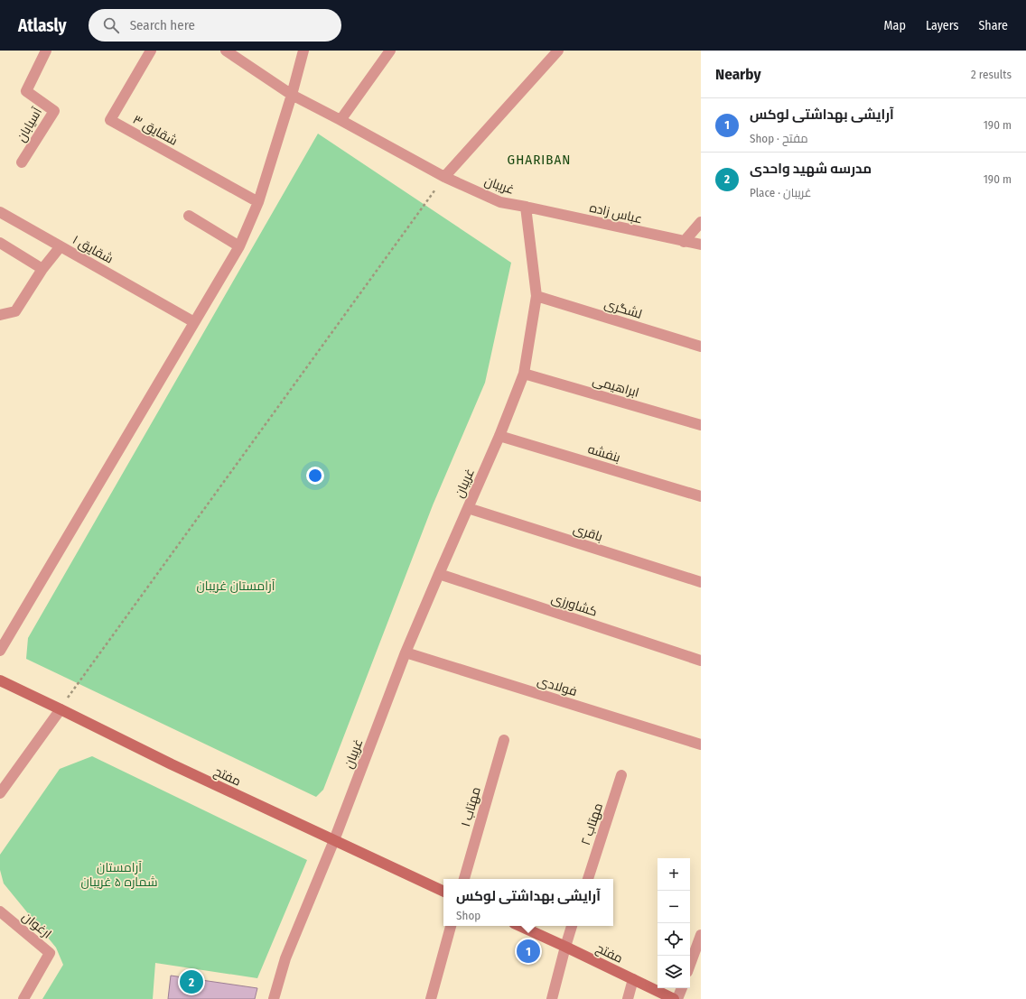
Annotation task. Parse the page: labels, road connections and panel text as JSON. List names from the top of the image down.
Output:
{
  "streets": {
    "main road": ["مفتح"],
    "street": [
      "آسیابان",
      "شقایق ۳",
      "غریبان",
      "عباس زاده",
      "شقایق ۱",
      "لشگری",
      "ابراهیمی",
      "بنفشه",
      "باقری",
      "کشاورزی",
      "فولادی",
      "مهتاب ۱",
      "مهتاب ۲",
      "ارغوان"
    ]
  },
  "crossings": [
    ["غریبان", "عباس زاده"],
    ["غریبان", "لشگری"],
    ["غریبان", "ابراهیمی"],
    ["غریبان", "بنفشه"],
    ["غریبان", "باقری"],
    ["غریبان", "کشاورزی"],
    ["غریبان", "فولادی"],
    ["غریبان", "مفتح"]
  ],
  "districts": ["GHARIBAN"],
  "parks": ["آرامستان غریبان", "آرامستان شماره ۵ غریبان"],
  "page": {
    "header": "Atlasly",
    "search": "Search here",
    "nav": ["Map", "Layers", "Share"],
    "heading": ["Nearby", "2 results"],
    "list": [
      {
        "mark": "1",
        "name": "آرایشی بهداشتی لوکس",
        "note": "Shop · مفتح",
        "value": "190 m"
      },
      {
        "mark": "2",
        "name": "مدرسه شهید واحدی",
        "note": "Place · غریبان",
        "value": "190 m"
      }
    ],
    "map_buttons": ["+", "−"],
    "popup": ["آرایشی بهداشتی لوکس", "Shop"],
    "pins": ["1", "2"]
  }
}
